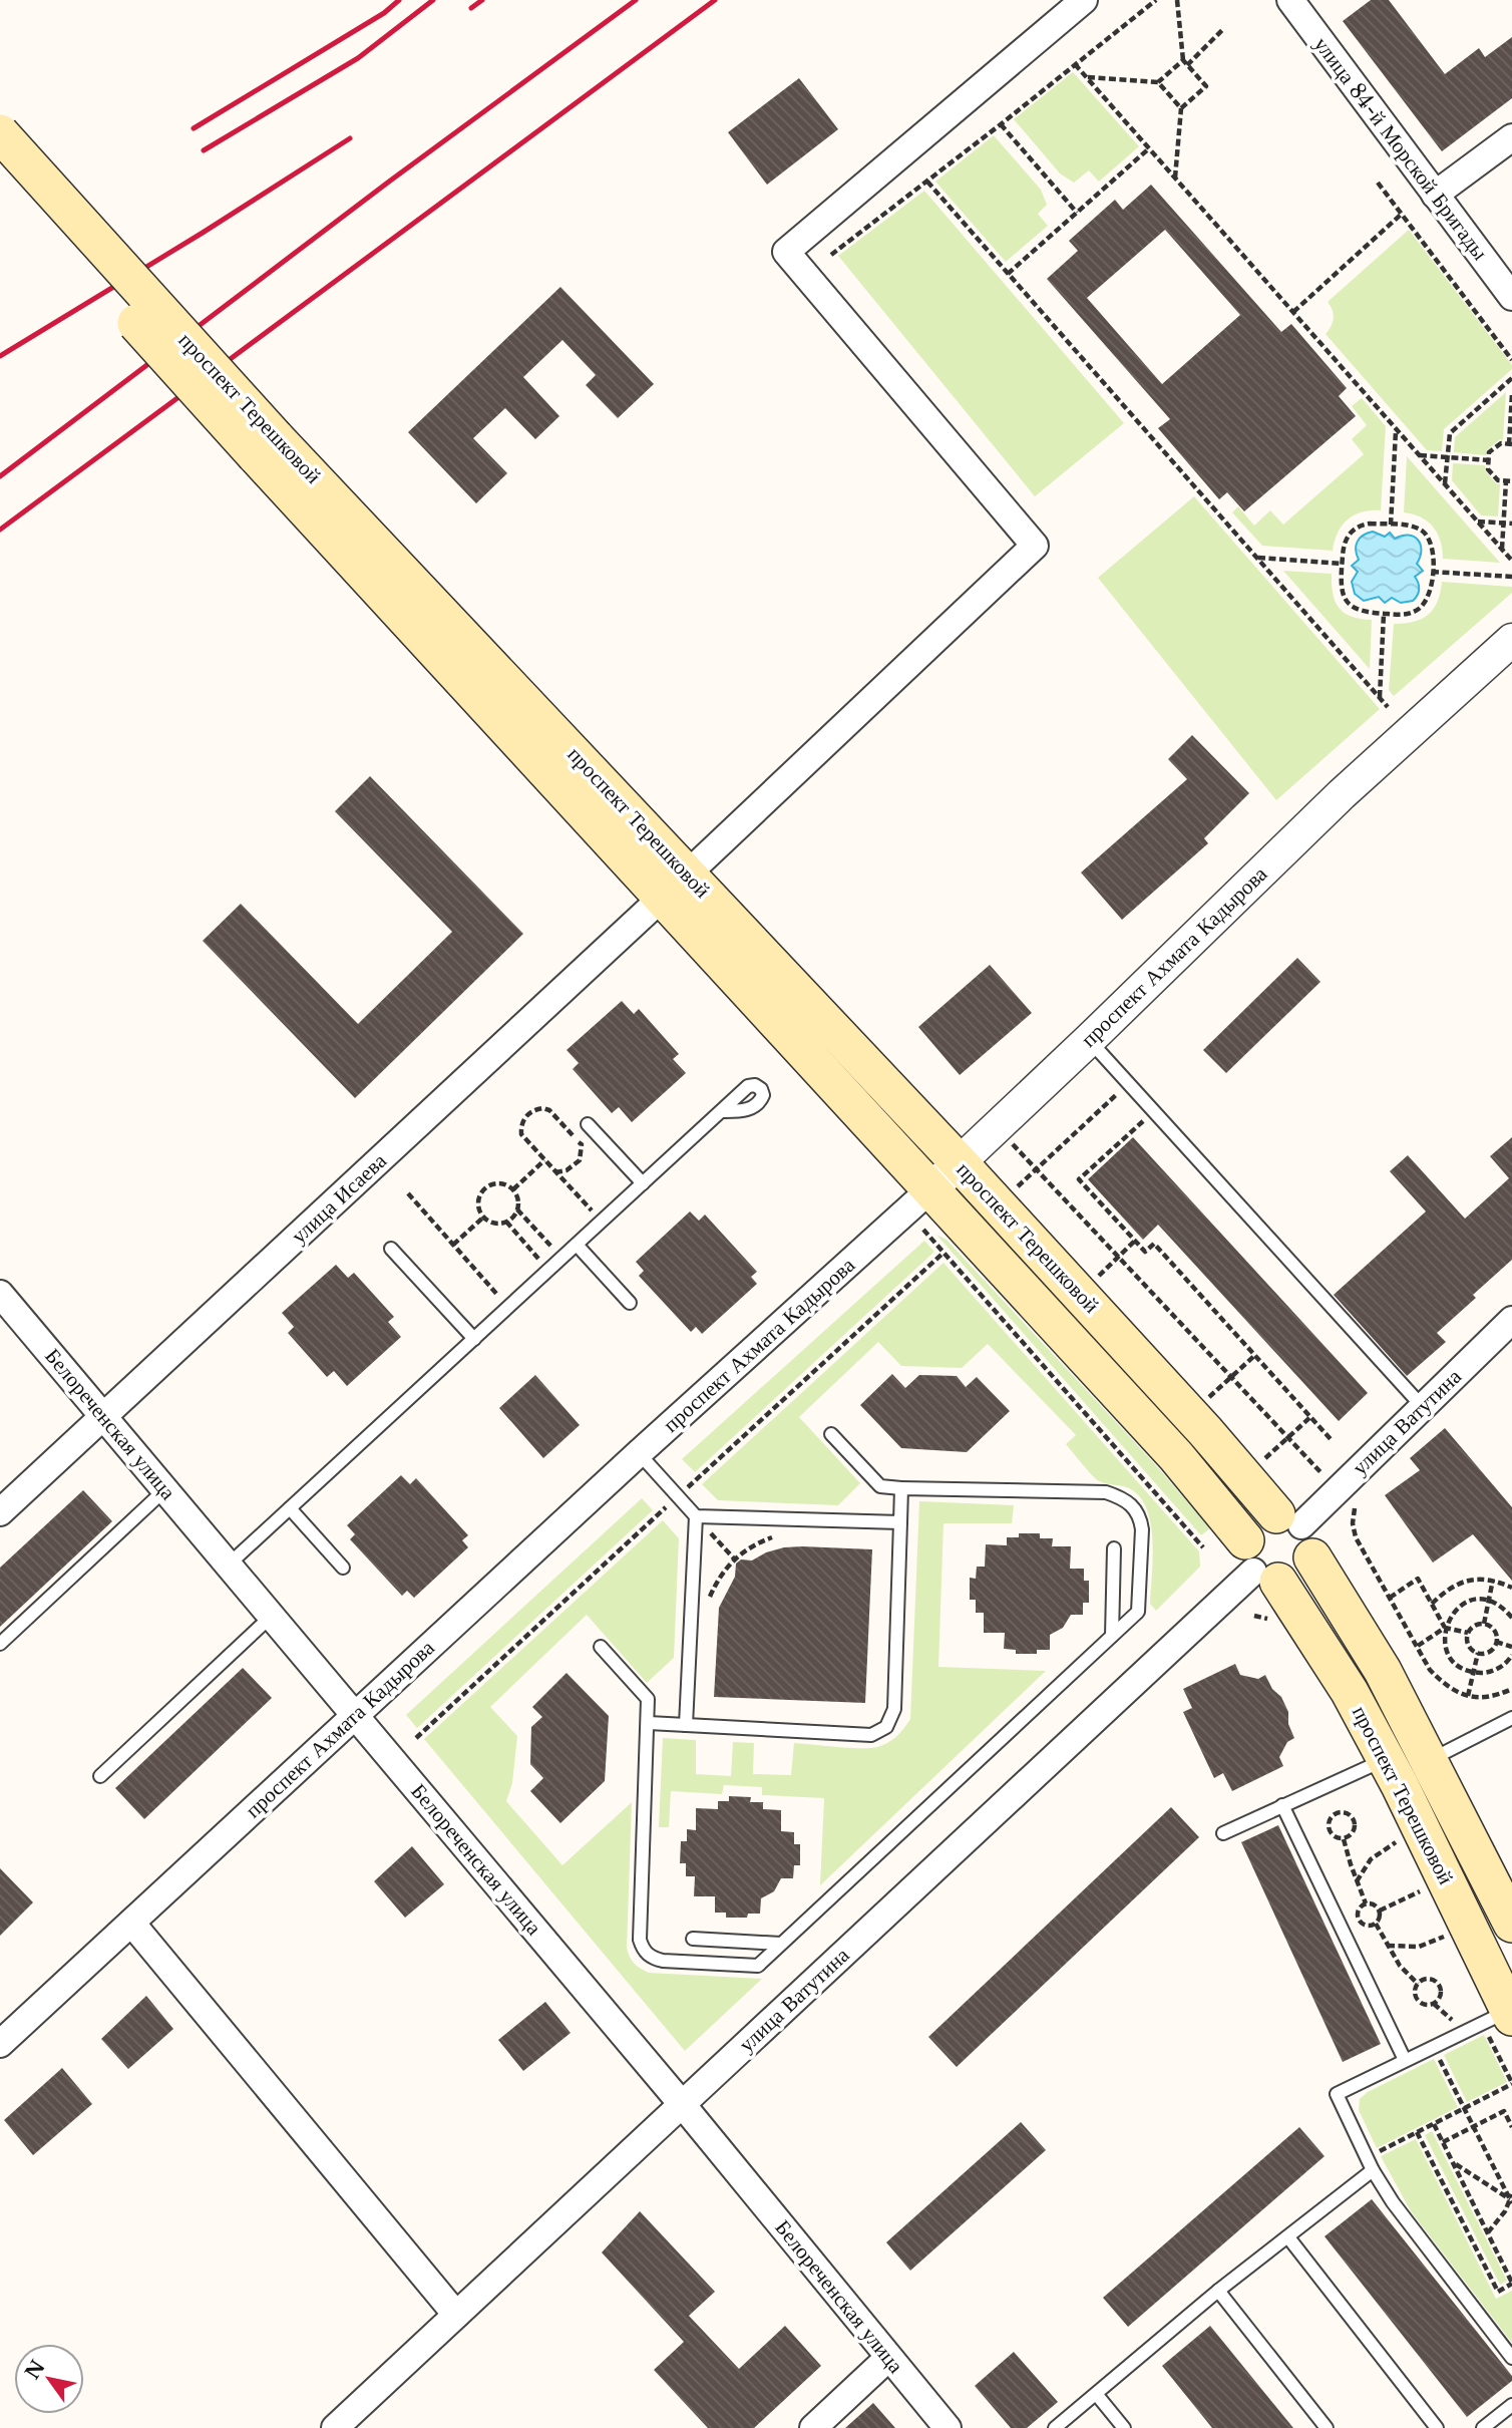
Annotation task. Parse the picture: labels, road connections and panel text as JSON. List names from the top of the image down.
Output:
{
  "streets": {
    "main road": ["проспект Терешковой"],
    "street": [
      "улица 84-й Морской Бригады",
      "проспект Ахмата Кадырова",
      "улица Исаева",
      "улица Ватутина",
      "Белореченская улица"
    ]
  },
  "crossings": [
    ["проспект Терешковой", "проспект Ахмата Кадырова"],
    ["проспект Терешковой", "улица Исаева"],
    ["проспект Терешковой", "улица Ватутина"],
    ["проспект Ахмата Кадырова", "Белореченская улица"],
    ["улица Исаева", "Белореченская улица"],
    ["улица Ватутина", "Белореченская улица"]
  ],
  "north": "top left"
}
